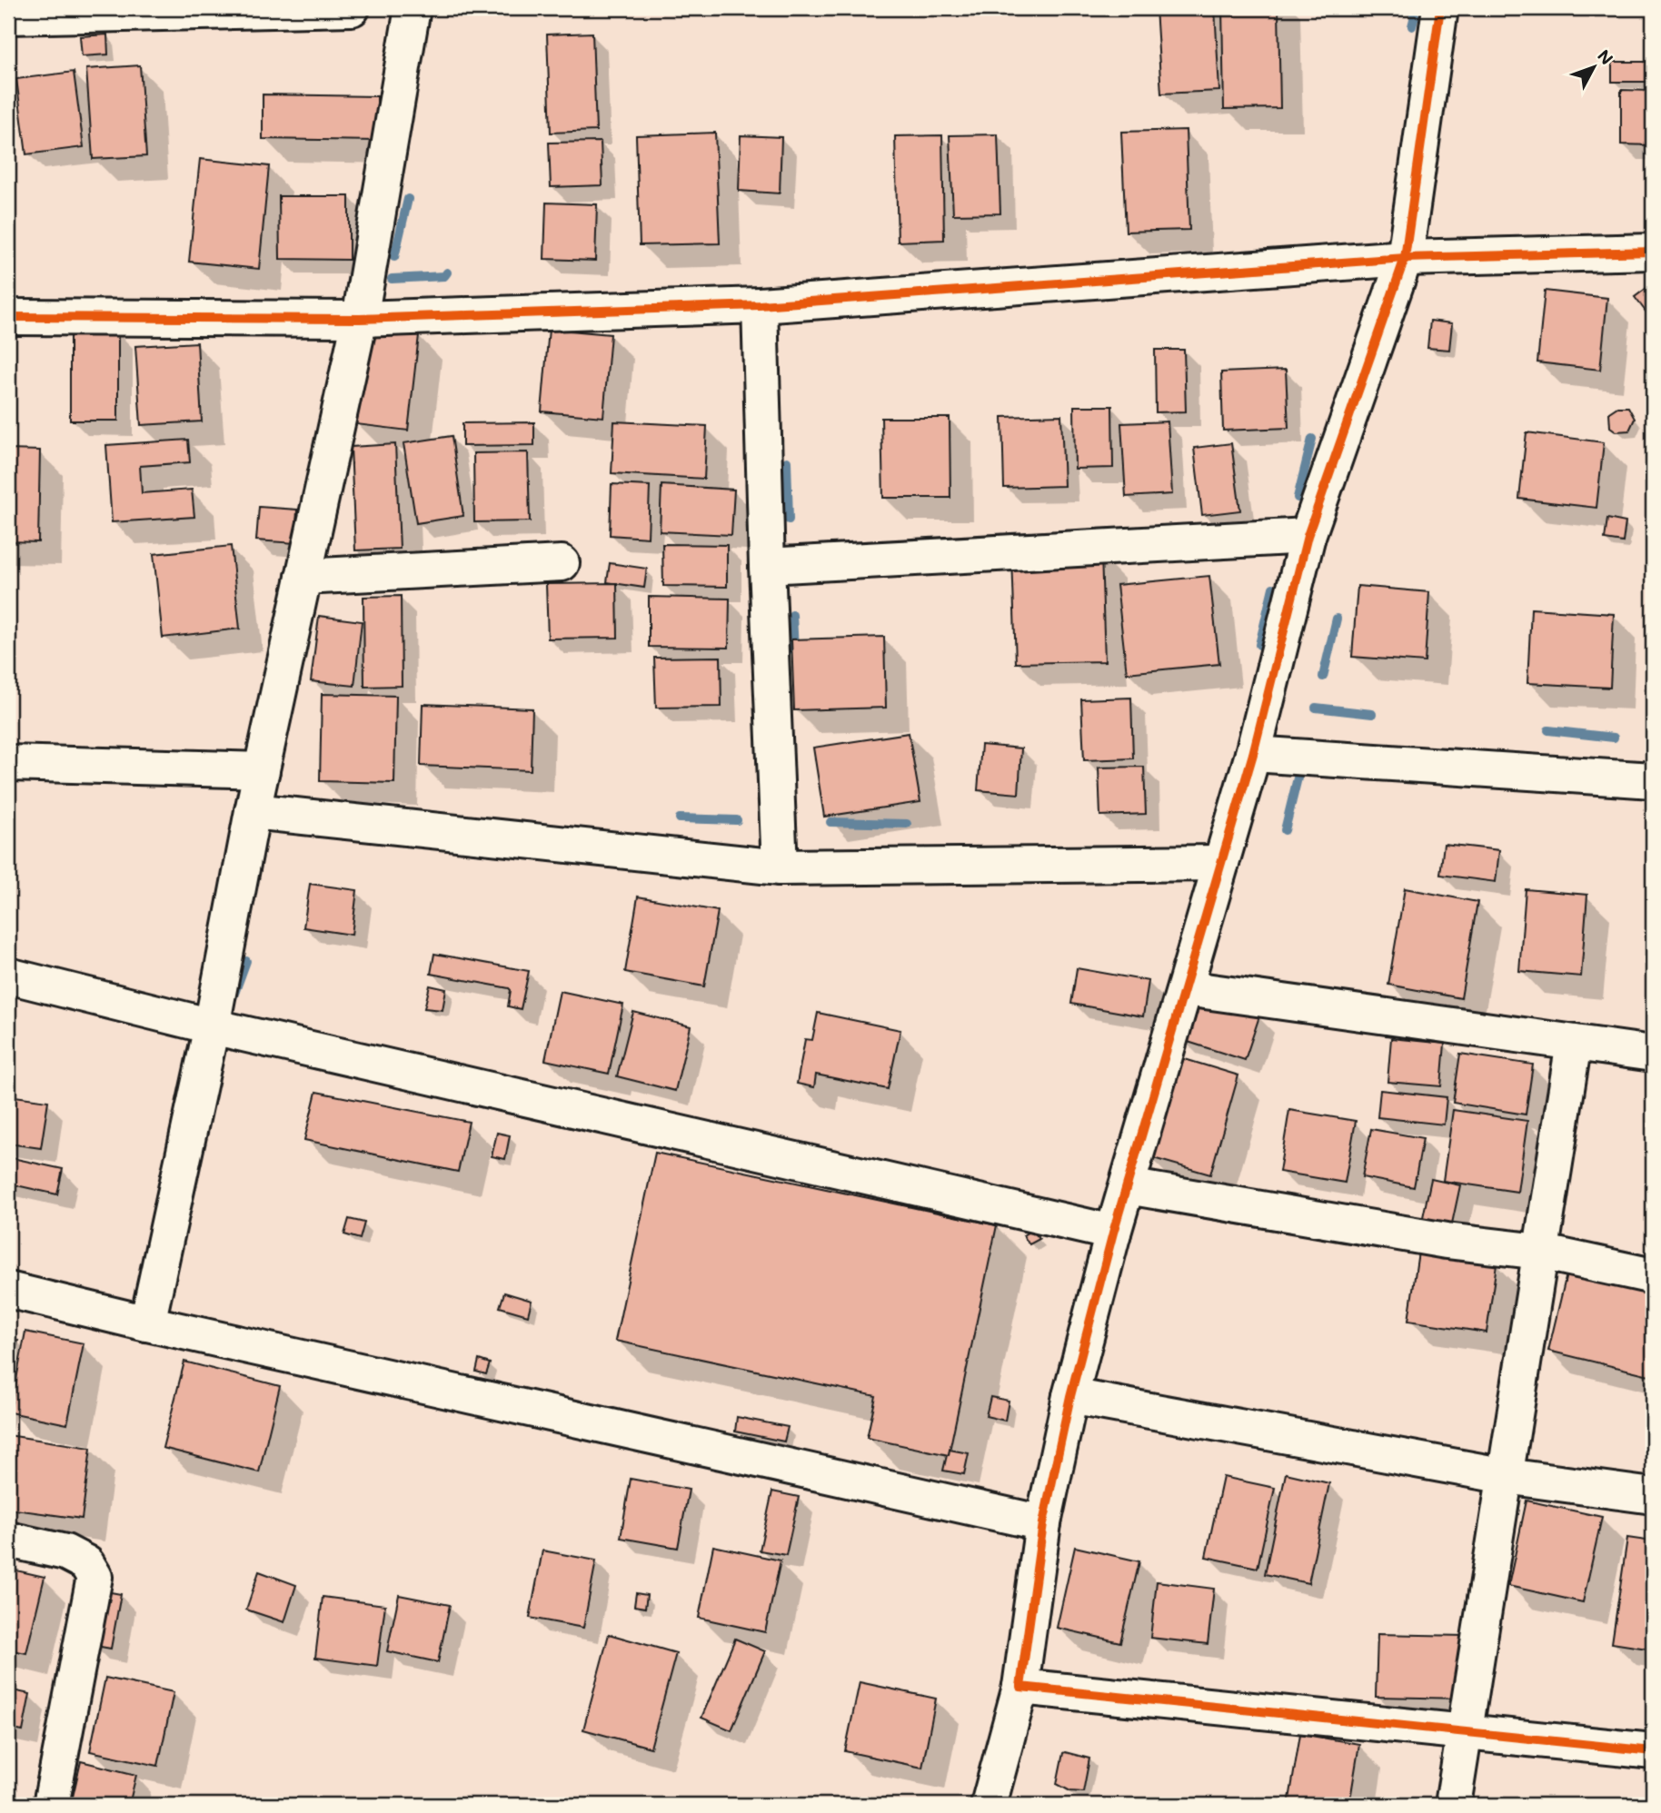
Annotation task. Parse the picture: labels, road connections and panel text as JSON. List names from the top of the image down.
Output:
{
  "north": "top right"
}
